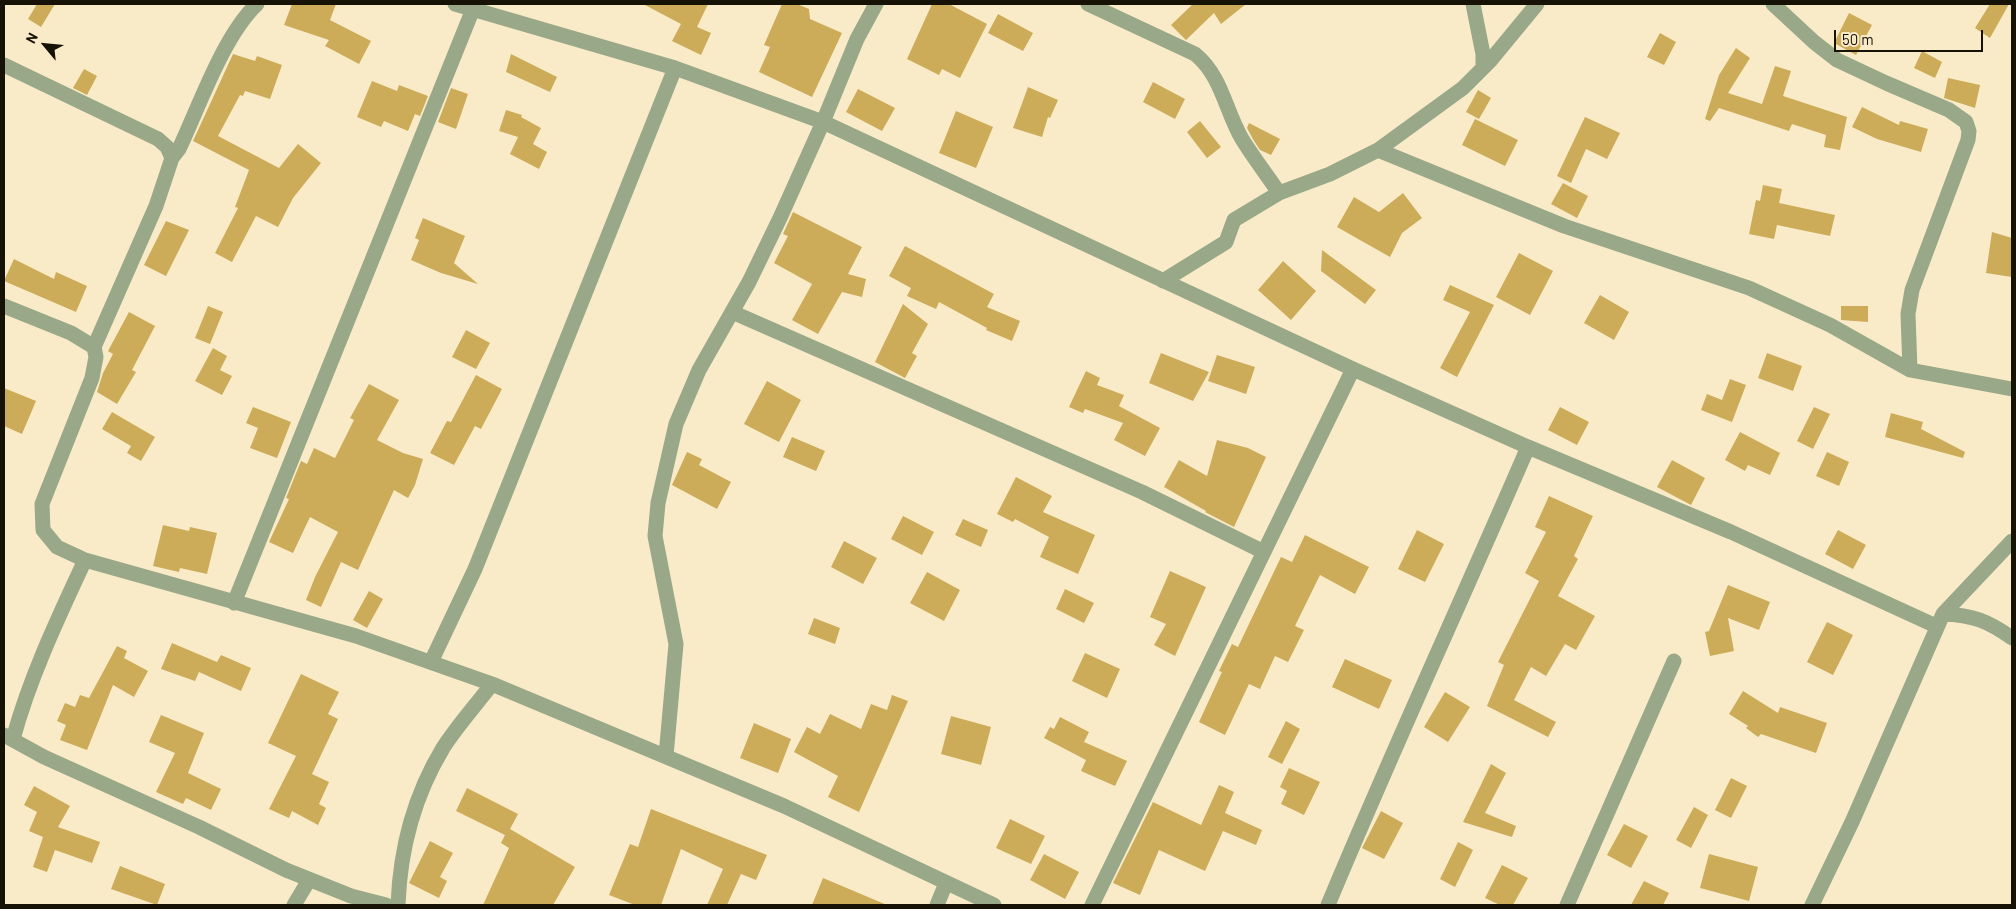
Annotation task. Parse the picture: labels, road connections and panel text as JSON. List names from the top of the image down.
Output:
{
  "scale_bar": "50 m",
  "north": "top left"
}
